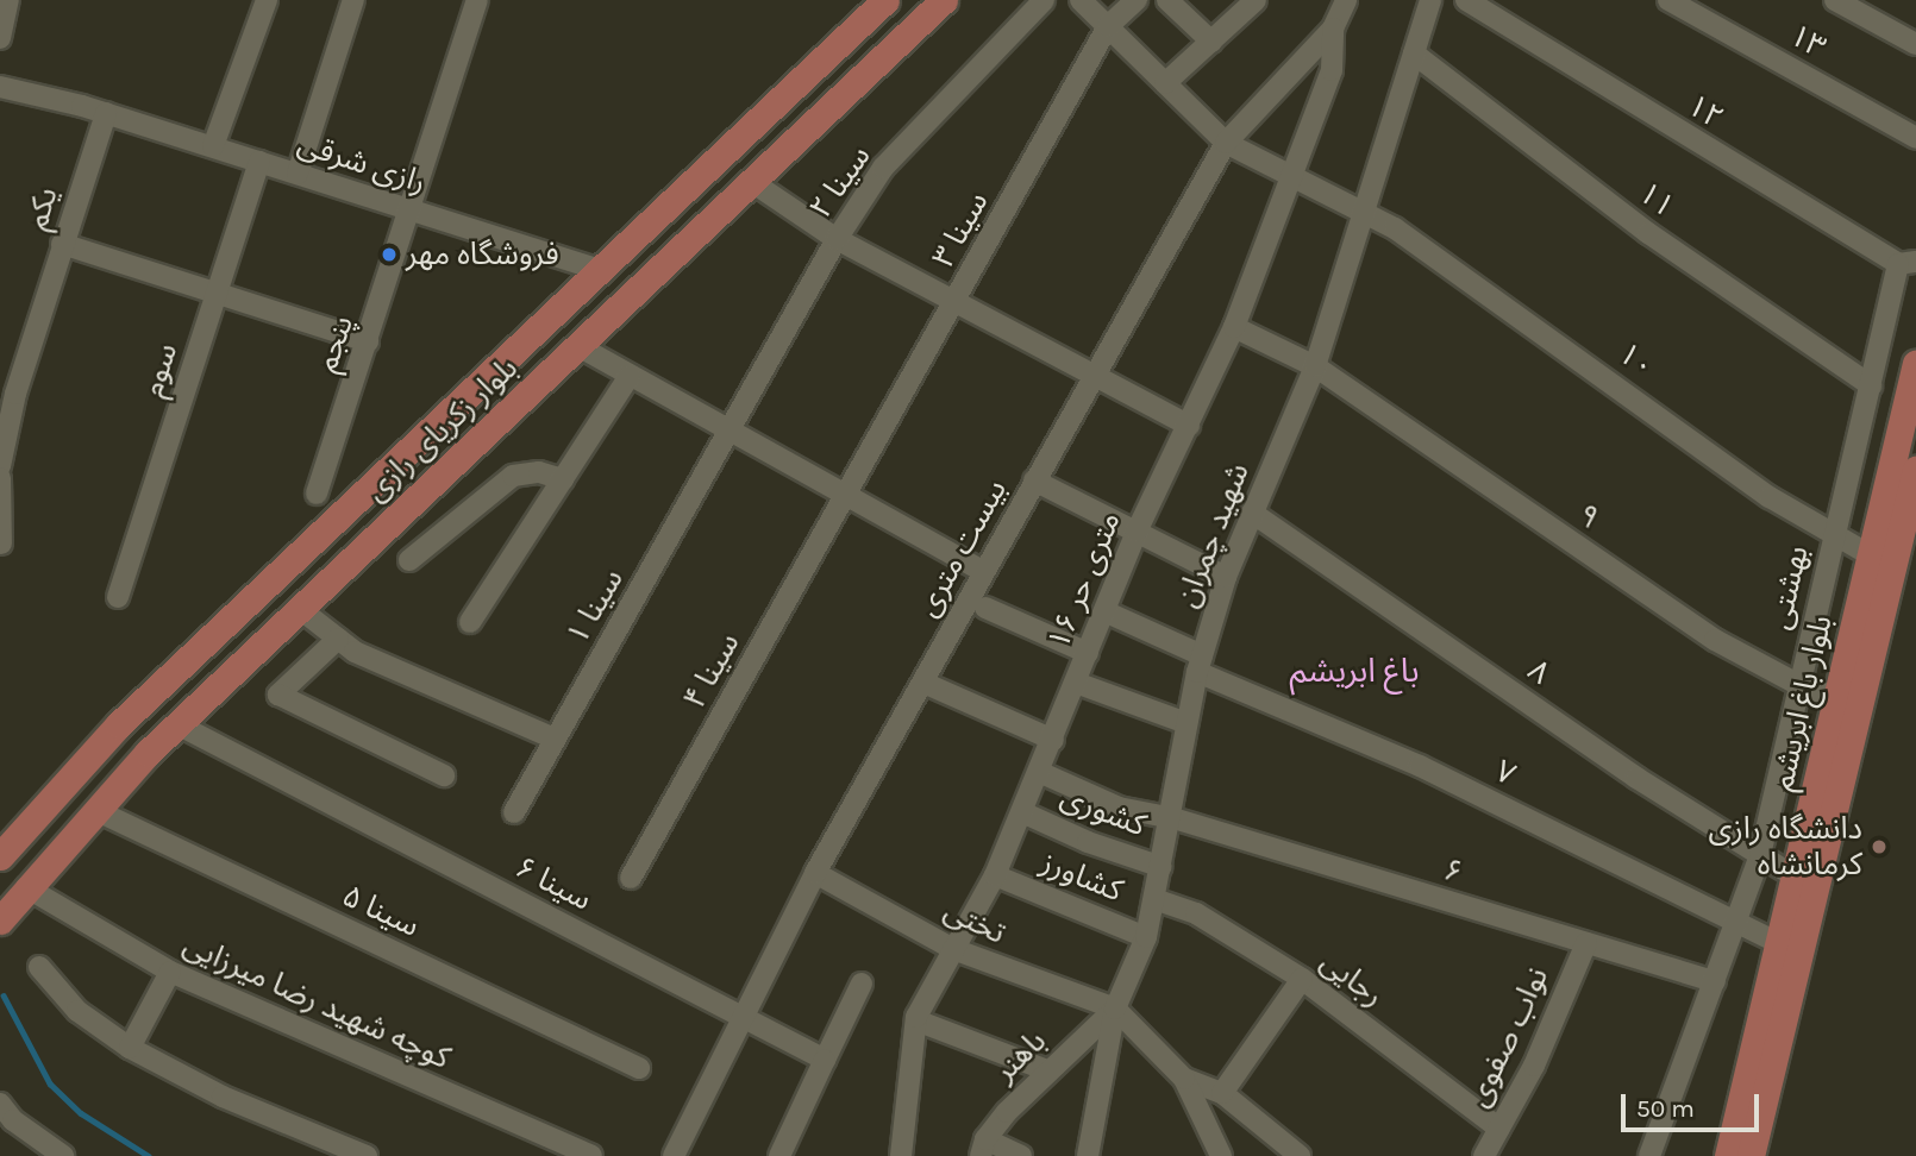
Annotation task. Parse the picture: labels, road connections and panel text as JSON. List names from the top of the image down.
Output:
{
  "streets": {
    "main road": ["بلوار زکریای رازی", "بلوار باغ ابریشم"],
    "street": [
      "۱۳",
      "۱۲",
      "رازی شرقی",
      "سینا ۲",
      "۱۱",
      "یکم",
      "سینا ۳",
      "پنجم",
      "۱۰",
      "سوم",
      "۹",
      "شهید چمران",
      "بیست متری",
      "۱۶ متری حر",
      "بهشتی",
      "۱ سینا",
      "سینا ۴",
      "۸",
      "۷",
      "کشوری",
      "۶",
      "کشاورز",
      "سینا ۶",
      "سینا ۵",
      "تختی",
      "رجایی",
      "کوچه شهید رضا میرزایی",
      "نواب صفوی",
      "باهنر"
    ]
  },
  "crossings": [
    ["۱۲", "بهشتی"],
    ["رازی شرقی", "یکم"],
    ["رازی شرقی", "پنجم"],
    ["رازی شرقی", "سوم"],
    ["رازی شرقی", "بلوار زکریای رازی"],
    ["سینا ۲", "۱ سینا"],
    ["۱۱", "شهید چمران"],
    ["۱۱", "بهشتی"],
    ["سینا ۳", "۱۰"],
    ["سینا ۳", "سینا ۴"],
    ["۱۰", "شهید چمران"],
    ["۱۰", "بیست متری"],
    ["۱۰", "۱۶ متری حر"],
    ["۱۰", "بهشتی"],
    ["۱۰", "بلوار باغ ابریشم"],
    ["بلوار زکریای رازی", "سینا ۶"],
    ["بلوار زکریای رازی", "سینا ۵"],
    ["بلوار زکریای رازی", "کوچه شهید رضا میرزایی"],
    ["۹", "شهید چمران"],
    ["۹", "۱۶ متری حر"],
    ["۹", "بهشتی"],
    ["۹", "بلوار باغ ابریشم"],
    ["شهید چمران", "۸"],
    ["شهید چمران", "۷"],
    ["شهید چمران", "کشوری"],
    ["شهید چمران", "۶"],
    ["شهید چمران", "کشاورز"],
    ["شهید چمران", "تختی"],
    ["شهید چمران", "رجایی"],
    ["شهید چمران", "باهنر"],
    ["بیست متری", "۱۶ متری حر"],
    ["بیست متری", "سینا ۶"],
    ["بیست متری", "تختی"],
    ["۱۶ متری حر", "۷"],
    ["۱۶ متری حر", "کشوری"],
    ["۱۶ متری حر", "۶"],
    ["۱۶ متری حر", "کشاورز"],
    ["۱۶ متری حر", "تختی"],
    ["بهشتی", "۸"],
    ["بهشتی", "۷"],
    ["بهشتی", "۶"],
    ["۸", "بلوار باغ ابریشم"],
    ["بلوار باغ ابریشم", "۷"],
    ["۶", "نواب صفوی"],
    ["تختی", "باهنر"],
    ["رجایی", "نواب صفوی"]
  ],
  "districts": ["باغ ابریشم"],
  "places": ["فروشگاه مهر", "دانشگاه رازی کرمانشاه"],
  "scale_bar": "50 m"
}
